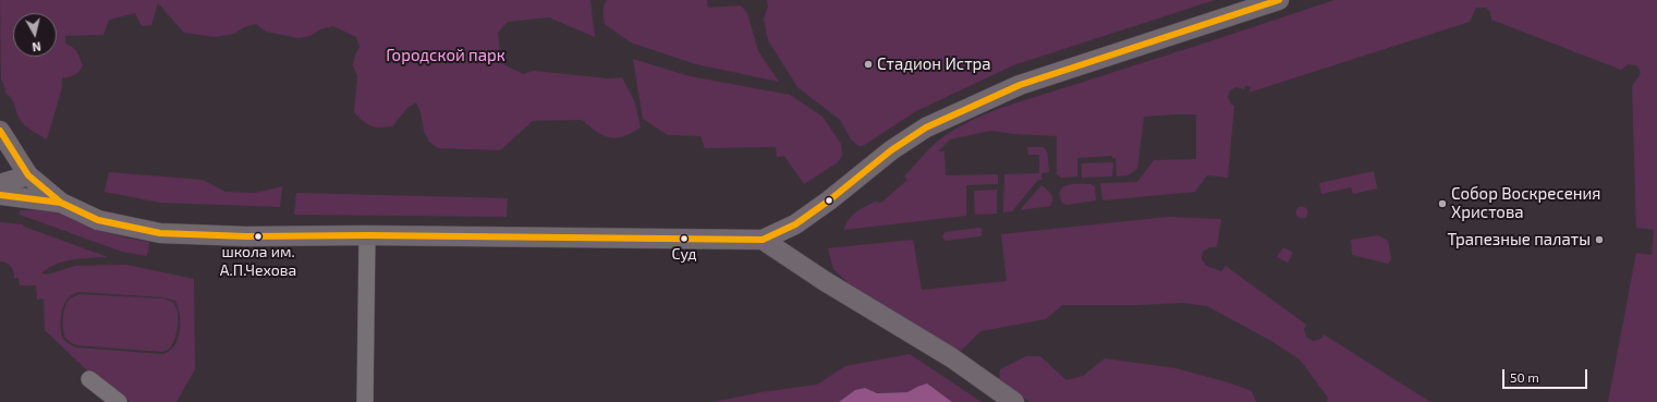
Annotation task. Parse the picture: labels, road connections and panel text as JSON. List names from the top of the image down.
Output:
{
  "parks": ["Городской парк"],
  "places": [
    "Стадион Истра",
    "Собор Воскресения Христова",
    "школа им. А.П.Чехова",
    "Суд",
    "Трапезные палаты"
  ],
  "scale_bar": "50 m",
  "north": "bottom"
}
